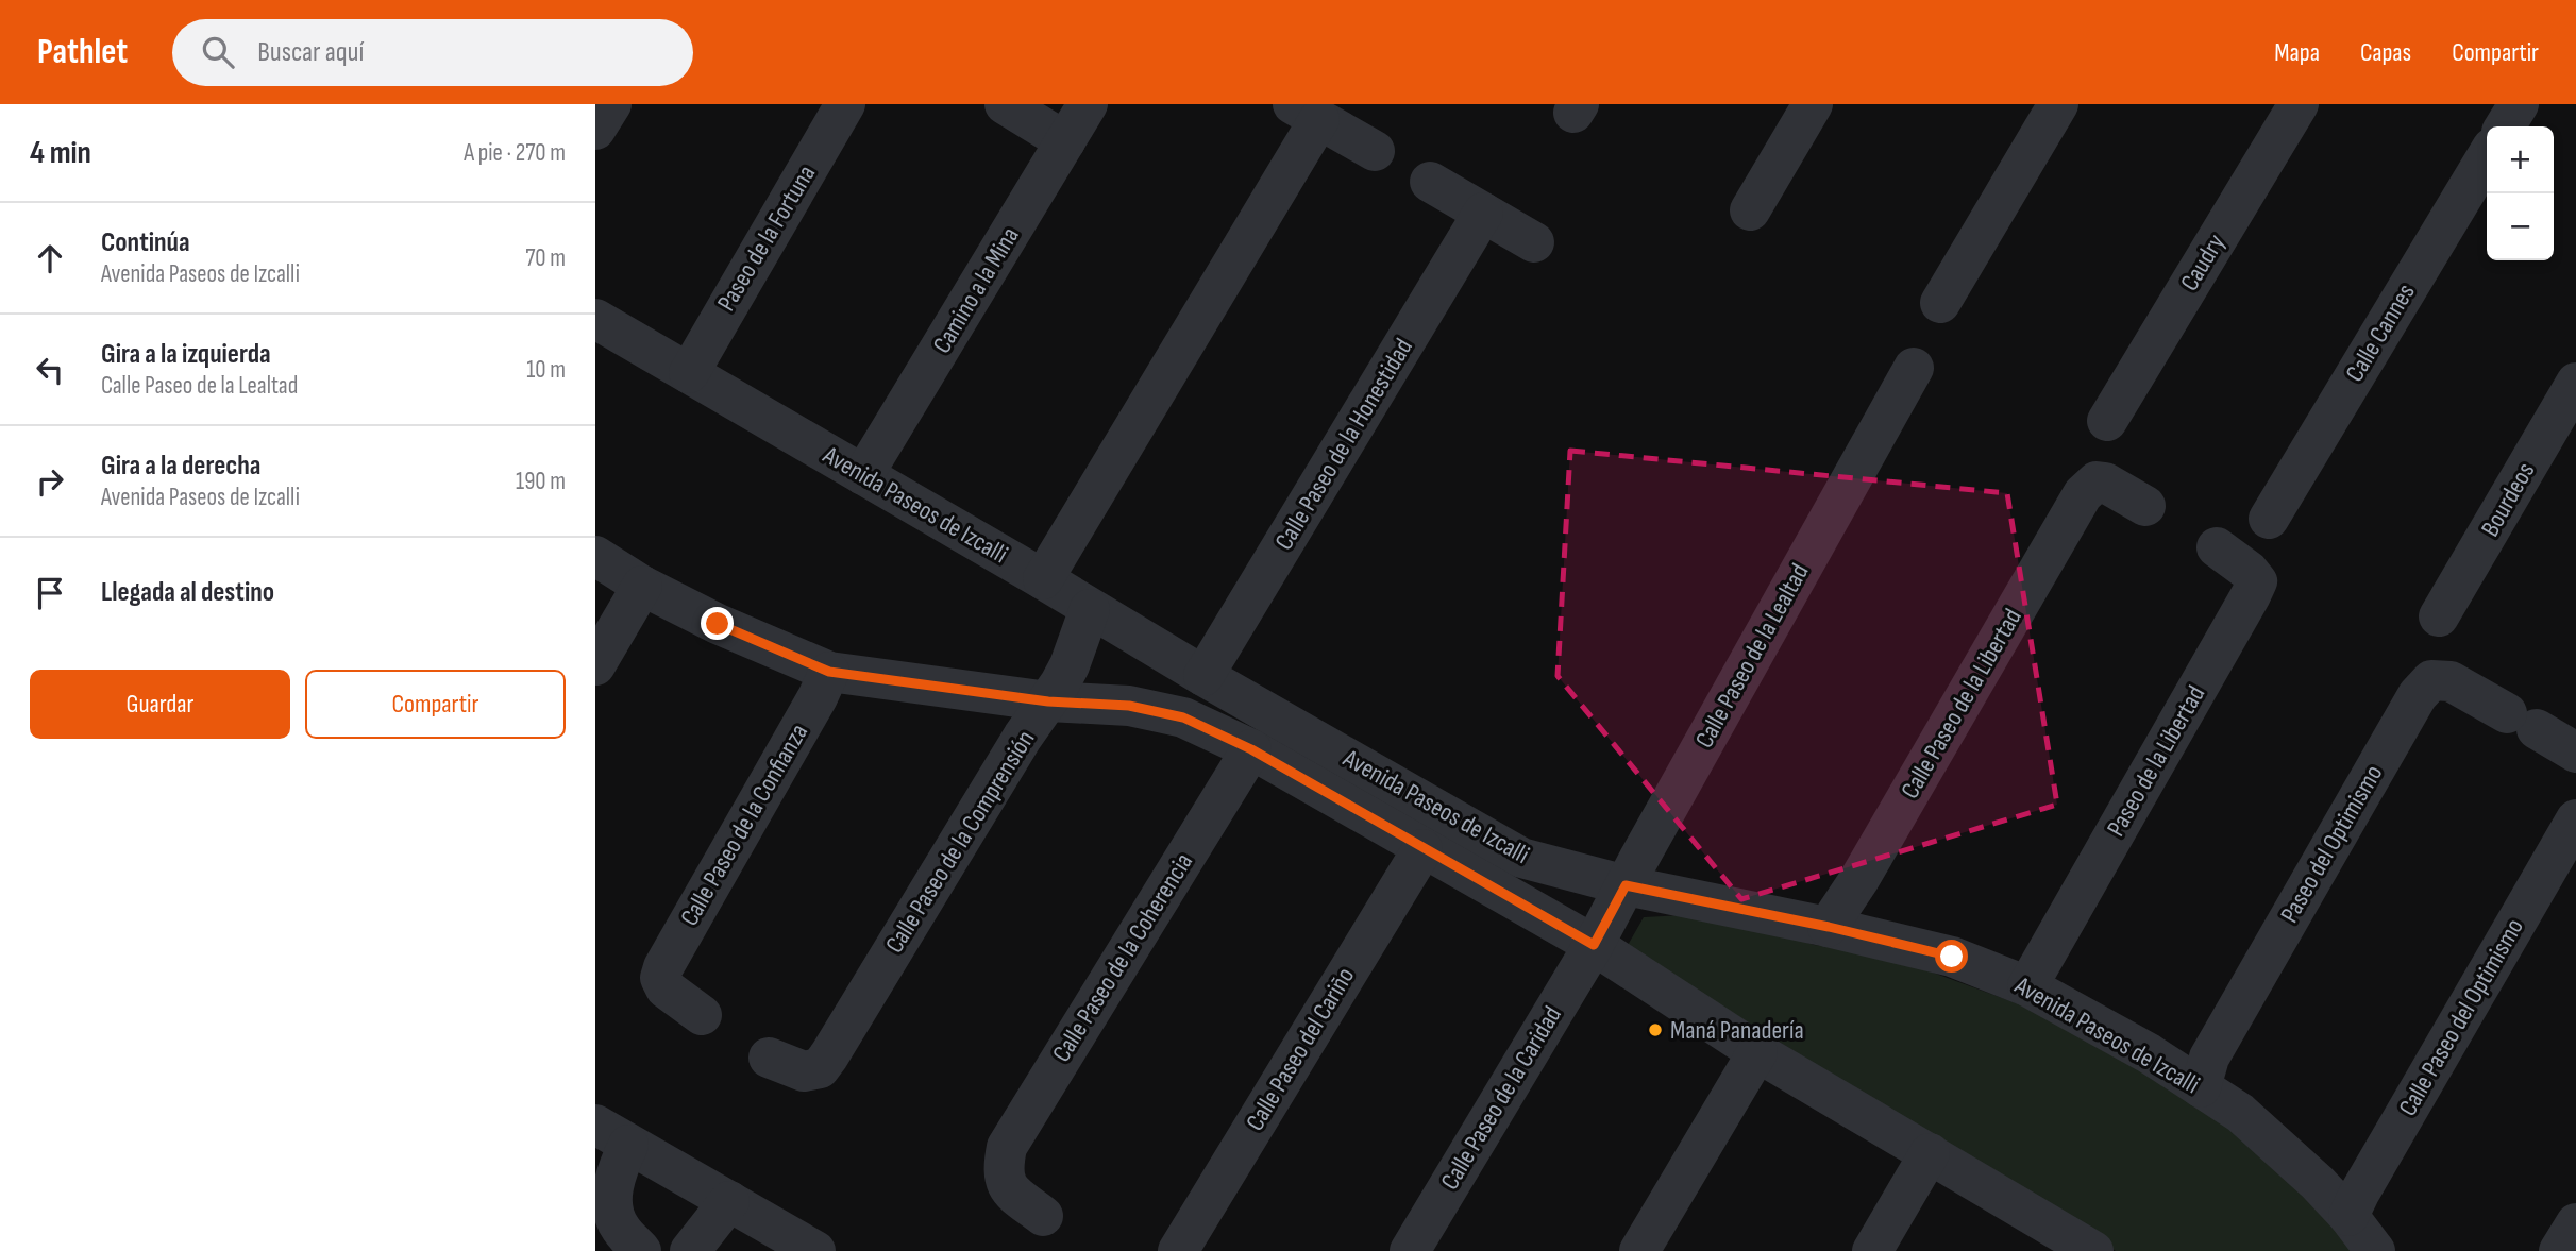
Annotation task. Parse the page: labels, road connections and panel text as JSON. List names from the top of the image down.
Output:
{
  "streets": {
    "street": [
      "Paseo de la Fortuna",
      "Caudry",
      "Camino a la Mina",
      "Calle Cannes",
      "Calle Paseo de la Honestidad",
      "Bourdeos",
      "Avenida Paseos de Izcalli",
      "Calle Paseo de la Lealtad",
      "Calle Paseo de la Libertad",
      "Paseo de la Libertad",
      "Calle Paseo de la Confianza",
      "Calle Paseo de la Comprensión",
      "Paseo del Optimismo",
      "Calle Paseo de la Coherencia",
      "Calle Paseo del Optimismo",
      "Calle Paseo del Cariño",
      "Calle Paseo de la Caridad"
    ]
  },
  "crossings": [
    ["Paseo de la Fortuna", "Avenida Paseos de Izcalli"],
    ["Camino a la Mina", "Avenida Paseos de Izcalli"],
    ["Calle Paseo de la Honestidad", "Avenida Paseos de Izcalli"],
    ["Avenida Paseos de Izcalli", "Calle Paseo de la Lealtad"],
    ["Avenida Paseos de Izcalli", "Calle Paseo de la Libertad"],
    ["Avenida Paseos de Izcalli", "Paseo de la Libertad"],
    ["Avenida Paseos de Izcalli", "Calle Paseo de la Confianza"],
    ["Avenida Paseos de Izcalli", "Calle Paseo de la Comprensión"],
    ["Avenida Paseos de Izcalli", "Paseo del Optimismo"],
    ["Avenida Paseos de Izcalli", "Calle Paseo de la Coherencia"],
    ["Avenida Paseos de Izcalli", "Calle Paseo del Optimismo"],
    ["Avenida Paseos de Izcalli", "Calle Paseo del Cariño"],
    ["Avenida Paseos de Izcalli", "Calle Paseo de la Caridad"],
    ["Calle Paseo de la Lealtad", "Calle Paseo de la Caridad"]
  ],
  "places": ["Maná Panadería"],
  "page": {
    "header": "Pathlet",
    "search": "Buscar aquí",
    "nav": ["Mapa", "Capas", "Compartir"],
    "heading": ["4 min", "A pie · 270 m"],
    "map_buttons": ["+", "−"],
    "list": [
      ["Continúa", "Avenida Paseos de Izcalli", "70 m"],
      ["Gira a la izquierda", "Calle Paseo de la Lealtad", "10 m"],
      ["Gira a la derecha", "Avenida Paseos de Izcalli", "190 m"],
      "Llegada al destino"
    ],
    "buttons": ["Guardar", "Compartir"]
  }
}
